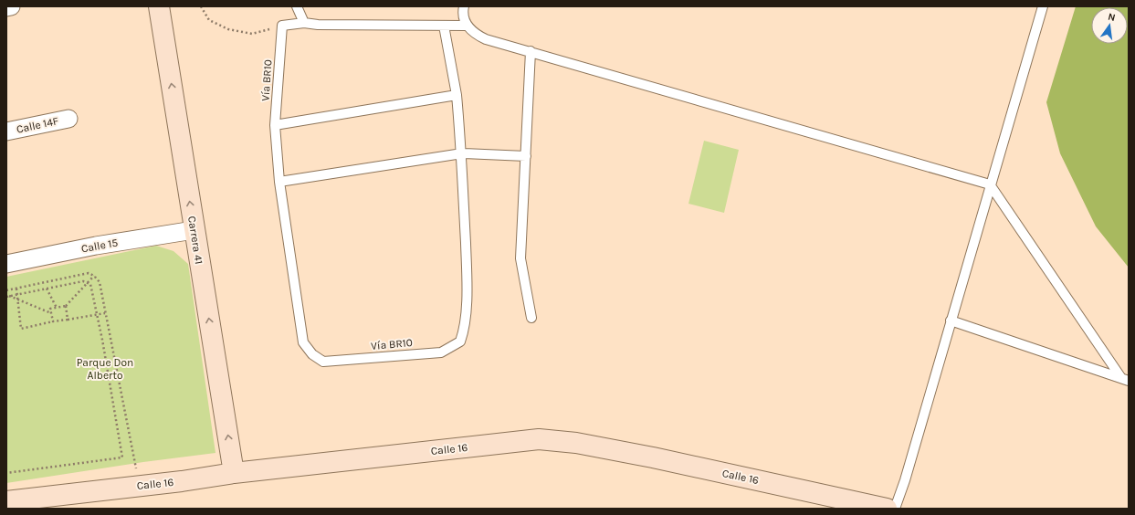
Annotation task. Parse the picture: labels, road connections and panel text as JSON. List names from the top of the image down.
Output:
{
  "streets": {
    "main road": ["Carrera 41", "Calle 16"],
    "street": ["Calle 14F", "Calle 15"],
    "lane": ["Vía BR10"]
  },
  "crossings": [
    ["Carrera 41", "Calle 15"],
    ["Carrera 41", "Calle 16"]
  ],
  "one_way": ["Carrera 41"],
  "parks": ["Parque Don Alberto"],
  "north": "top"
}
